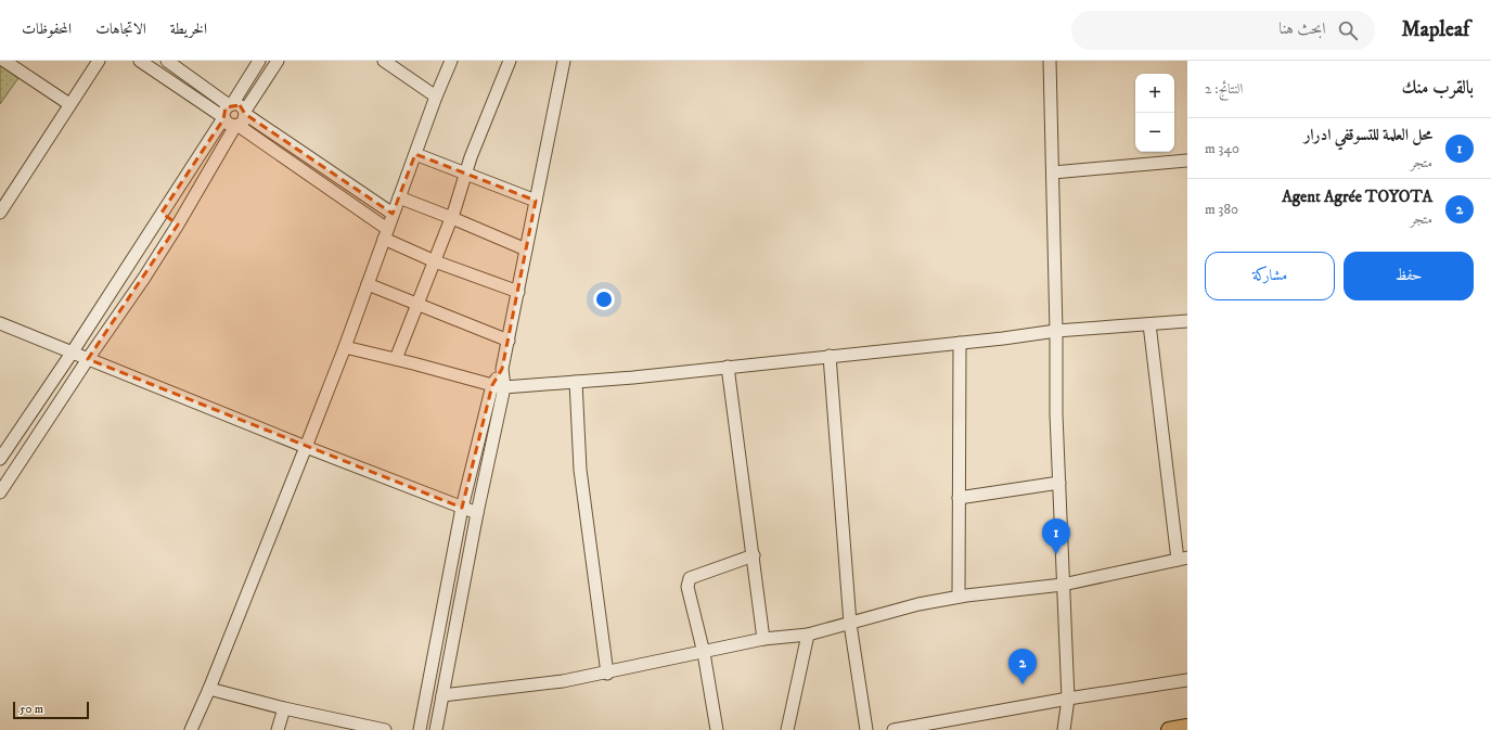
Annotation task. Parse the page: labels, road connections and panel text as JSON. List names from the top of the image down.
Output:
{
  "scale_bar": "50 m",
  "page": {
    "header": "Mapleaf",
    "search": "ابحث هنا",
    "nav": ["الخريطة", "الاتجاهات", "المحفوظات"],
    "heading": ["بالقرب منك", "النتائج: 2"],
    "map_buttons": ["+", "−"],
    "list": [
      {
        "mark": "1",
        "name": "محل العلمة للتسوقفي ادرار",
        "note": "متجر",
        "value": "340 m"
      },
      {
        "mark": "2",
        "name": "Agent Agrée TOYOTA",
        "note": "متجر",
        "value": "380 m"
      }
    ],
    "buttons": ["حفظ", "مشاركة"],
    "pins": ["1", "2"],
    "scale": "50 m"
  }
}
